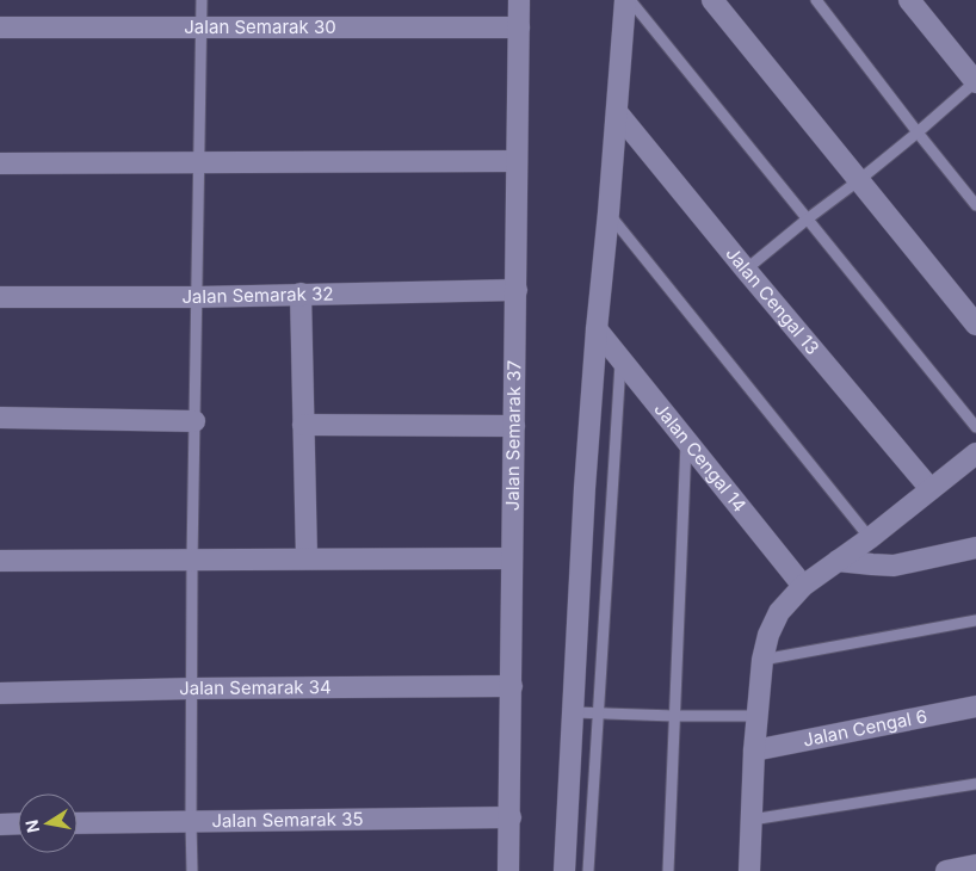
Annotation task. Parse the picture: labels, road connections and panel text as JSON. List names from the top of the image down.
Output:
{
  "streets": {
    "street": [
      "Jalan Semarak 30",
      "Jalan Semarak 32",
      "Jalan Cengal 13",
      "Jalan Semarak 37",
      "Jalan Cengal 14",
      "Jalan Semarak 34",
      "Jalan Cengal 6",
      "Jalan Semarak 35"
    ]
  },
  "crossings": [
    ["Jalan Semarak 30", "Jalan Semarak 37"],
    ["Jalan Semarak 32", "Jalan Semarak 37"],
    ["Jalan Semarak 37", "Jalan Semarak 34"],
    ["Jalan Semarak 37", "Jalan Semarak 35"]
  ],
  "north": "left"
}
